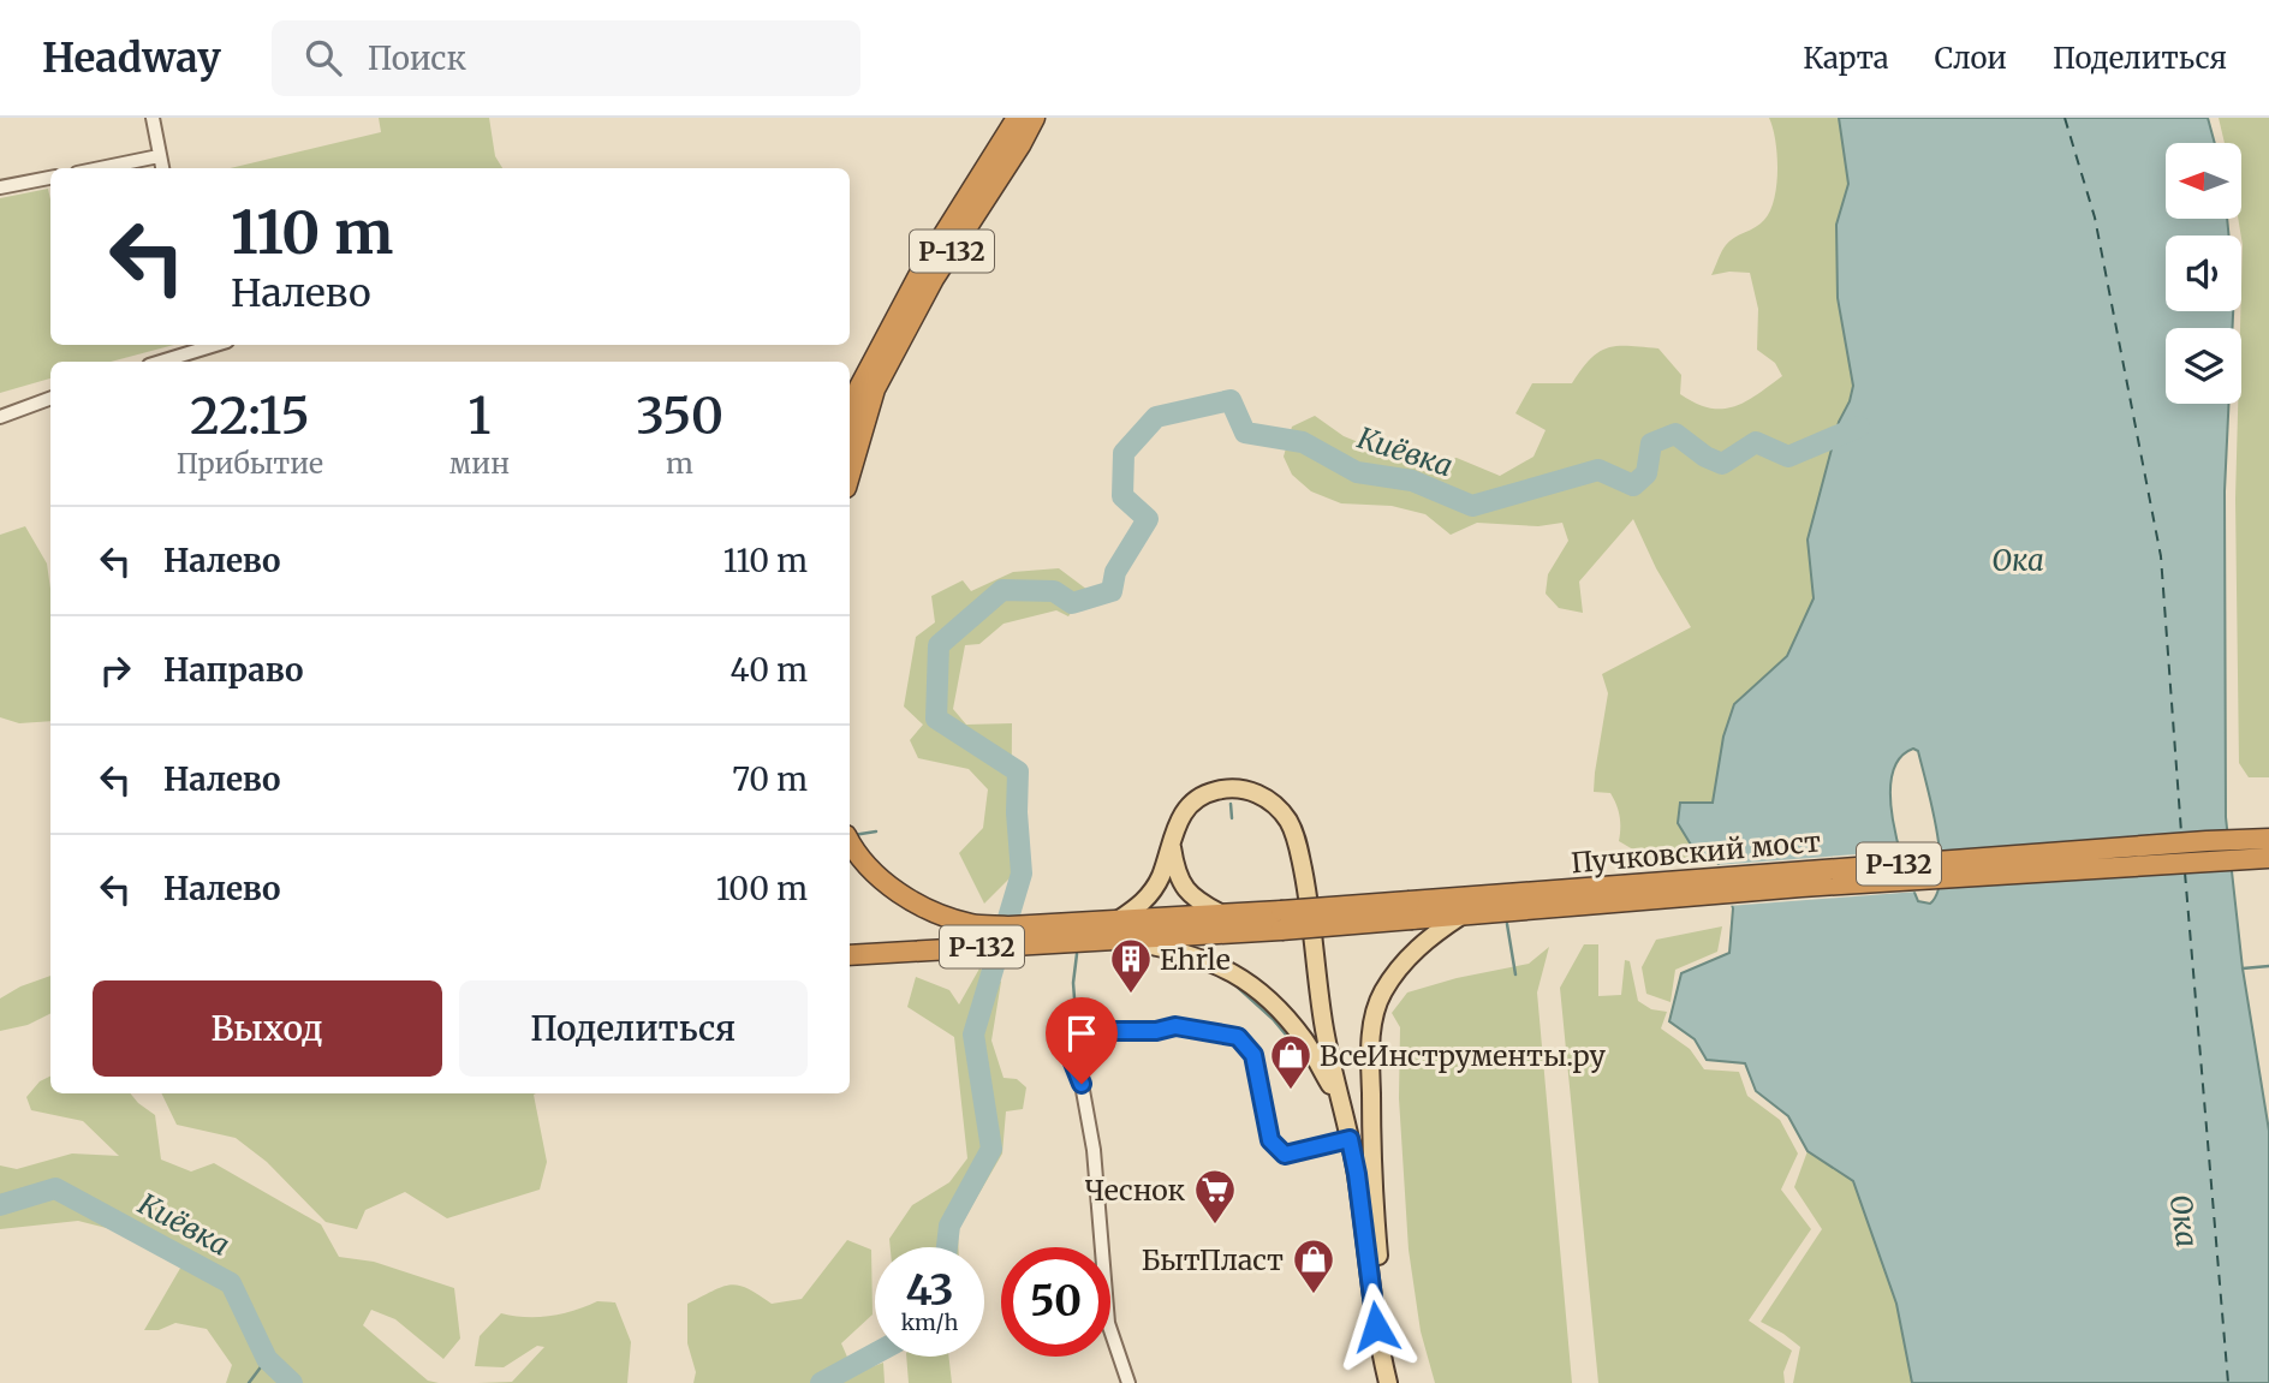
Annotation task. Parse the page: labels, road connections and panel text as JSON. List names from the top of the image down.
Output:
{
  "streets": {
    "highway": ["Р-132", "Пучковский мост"]
  },
  "crossings": [
    ["Р-132", "Пучковский мост"]
  ],
  "water": ["Киёвка", "Ока"],
  "places": {
    "building": ["Ehrle"],
    "shop": ["ВсеИнструменты.ру", "БытПласт"],
    "supermarket": ["Чеснок"]
  },
  "north": "left",
  "page": {
    "header": "Headway",
    "search": "Поиск",
    "nav": ["Карта", "Слои", "Поделиться"],
    "turn": ["110 m", "Налево"],
    "eta": [
      "22:15",
      "Прибытие",
      "1",
      "мин",
      "350",
      "m"
    ],
    "list": [
      {
        "name": "Налево",
        "value": "110 m"
      },
      {
        "name": "Направо",
        "value": "40 m"
      },
      {
        "name": "Налево",
        "value": "70 m"
      },
      {
        "name": "Налево",
        "value": "100 m"
      }
    ],
    "buttons": ["Выход", "Поделиться"],
    "speed": "43 km/h",
    "limit": "50"
  }
}
